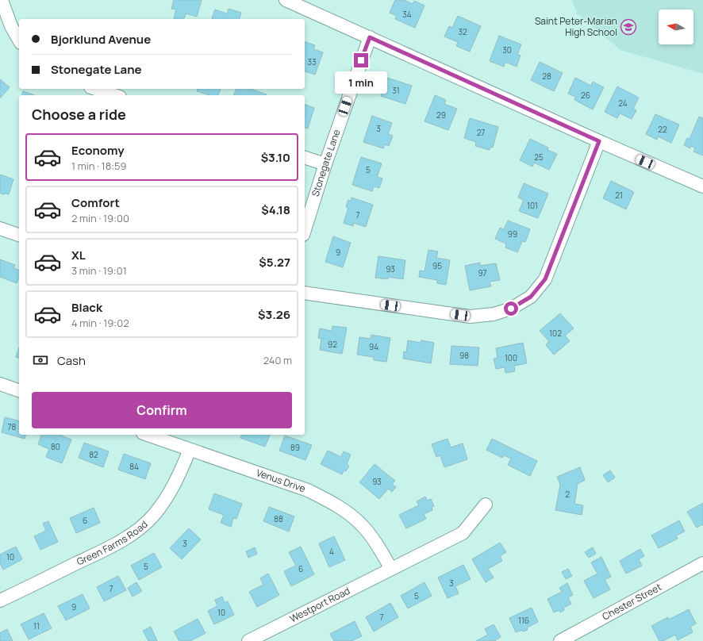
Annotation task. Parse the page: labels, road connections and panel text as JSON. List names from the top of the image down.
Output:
{
  "streets": {
    "street": [
      "Stonegate Lane",
      "Venus Drive",
      "Green Farms Road",
      "Chester Street",
      "Westport Road"
    ]
  },
  "crossings": [
    ["Venus Drive", "Green Farms Road"],
    ["Venus Drive", "Westport Road"]
  ],
  "places": {
    "school or university": ["Saint Peter-Marian High School"]
  },
  "house_numbers": [
    "34",
    "32",
    "30",
    "33",
    "28",
    "31",
    "26",
    "24",
    "29",
    "3",
    "22",
    "27",
    "25",
    "5",
    "21",
    "101",
    "7",
    "99",
    "9",
    "95",
    "93",
    "97",
    "102",
    "92",
    "94",
    "98",
    "100",
    "78",
    "80",
    "89",
    "82",
    "84",
    "93",
    "2",
    "88",
    "6",
    "3",
    "4",
    "10",
    "5",
    "6",
    "3",
    "7",
    "5",
    "9",
    "10",
    "7",
    "116",
    "11"
  ],
  "north": "left",
  "page": {
    "banner": ["Bjorklund Avenue", "Stonegate Lane"],
    "bubble": "1 min",
    "heading": "Choose a ride",
    "list": [
      {
        "name": "Economy",
        "note": "1 min · 18:59",
        "value": "$3.10"
      },
      {
        "name": "Comfort",
        "note": "2 min · 19:00",
        "value": "$4.18"
      },
      {
        "name": "XL",
        "note": "3 min · 19:01",
        "value": "$5.27"
      },
      {
        "name": "Black",
        "note": "4 min · 19:02",
        "value": "$3.26"
      }
    ],
    "pay": ["Cash", "240 m"],
    "buttons": "Confirm"
  }
}
